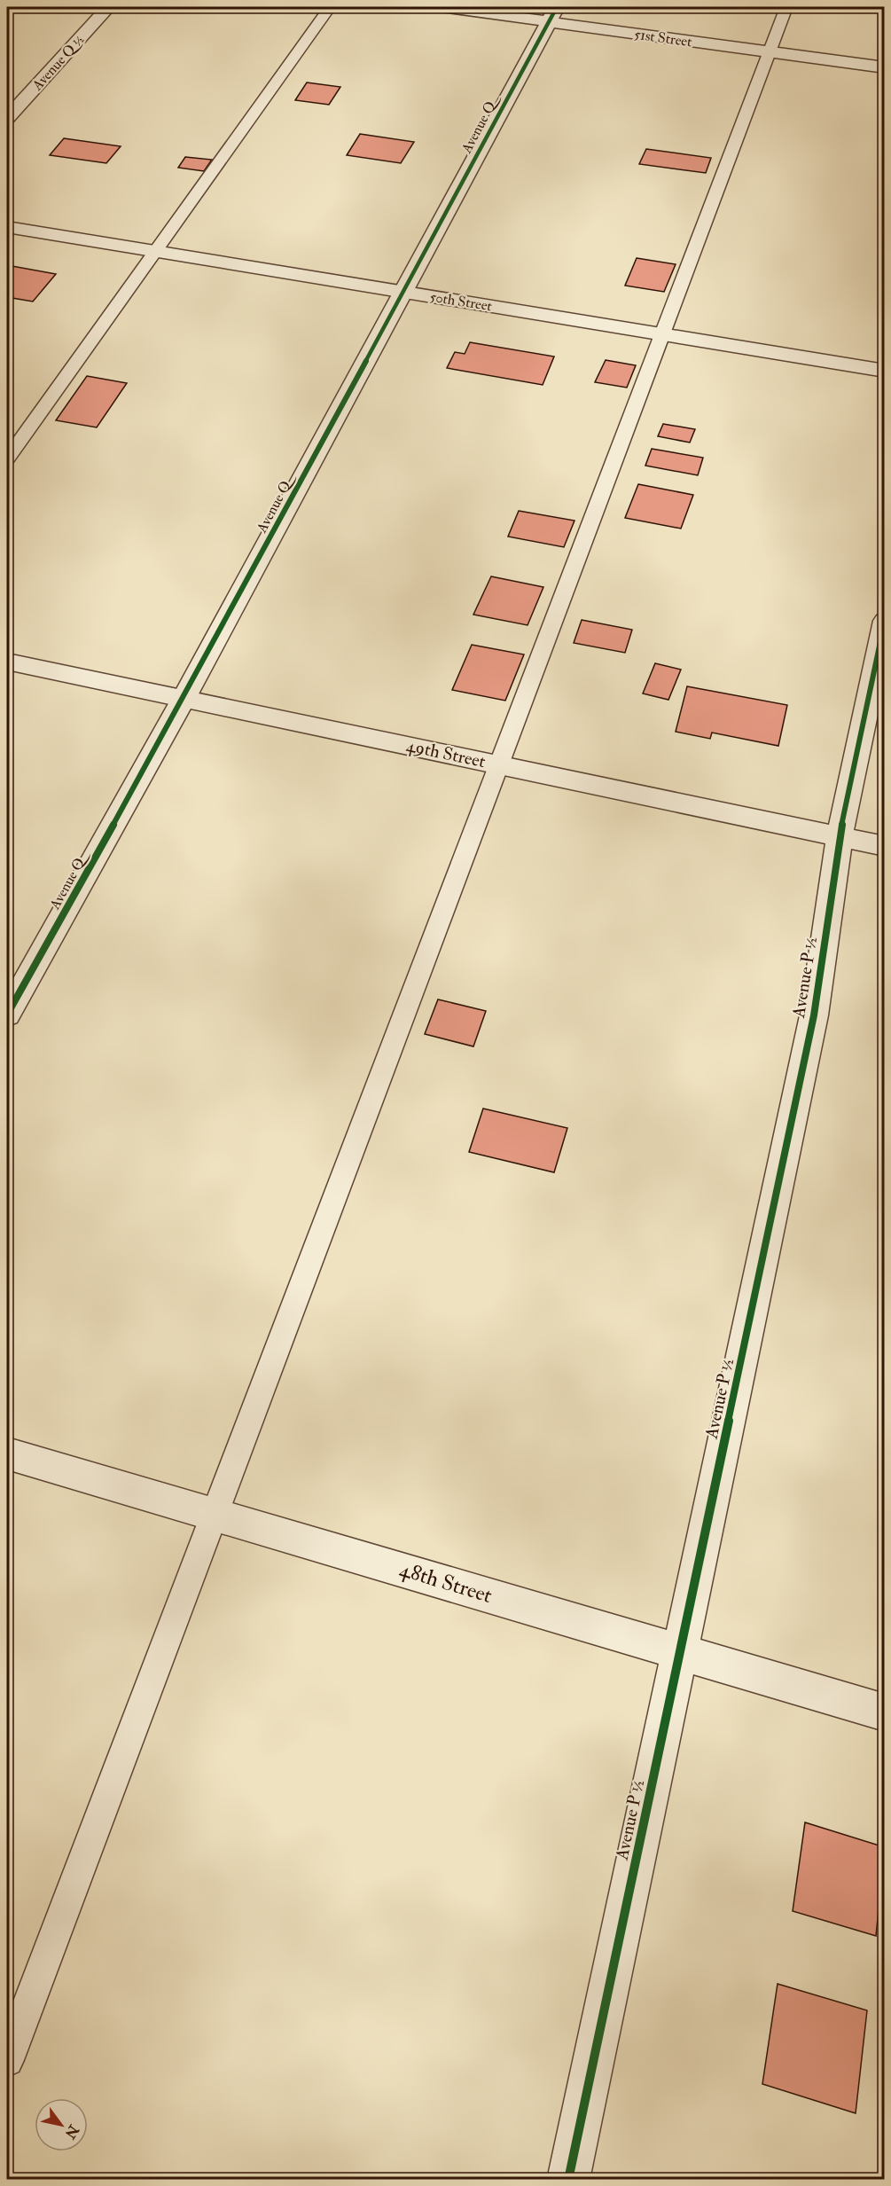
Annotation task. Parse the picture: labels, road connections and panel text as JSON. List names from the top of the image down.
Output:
{
  "streets": {
    "street": [
      "51st Street",
      "Avenue Q ½",
      "Avenue Q",
      "50th Street",
      "49th Street",
      "Avenue P ½",
      "48th Street"
    ]
  },
  "crossings": [
    ["51st Street", "Avenue Q"],
    ["Avenue Q", "50th Street"],
    ["Avenue Q", "49th Street"],
    ["49th Street", "Avenue P ½"],
    ["Avenue P ½", "48th Street"]
  ],
  "north": "bottom right"
}
